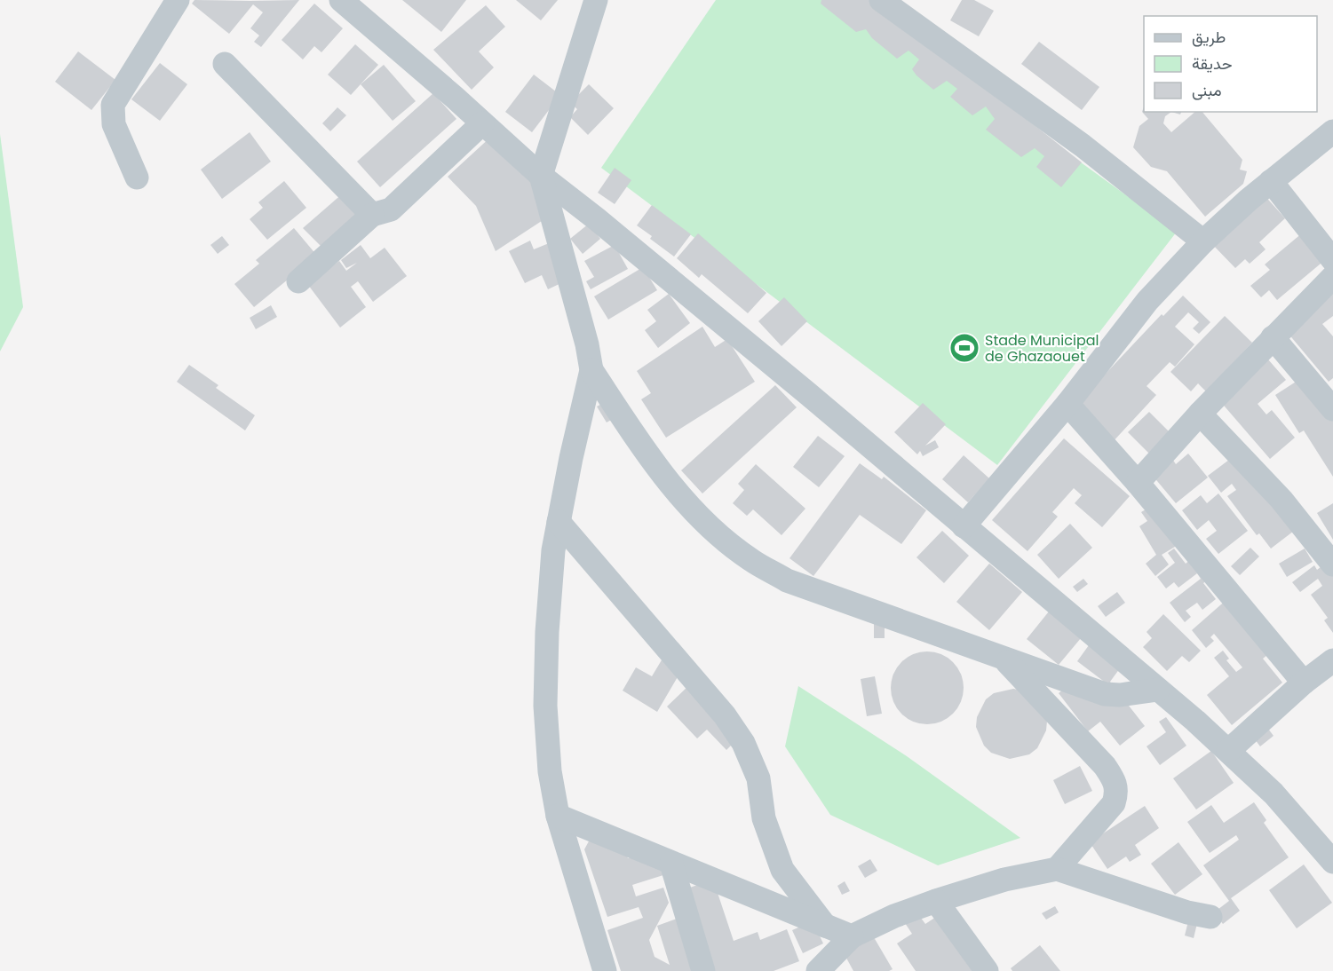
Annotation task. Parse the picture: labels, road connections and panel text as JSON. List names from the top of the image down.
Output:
{
  "places": {
    "sports": ["Stade Municipal de Ghazaouet"]
  },
  "legend": ["طريق", "حديقة", "مبنى"]
}
